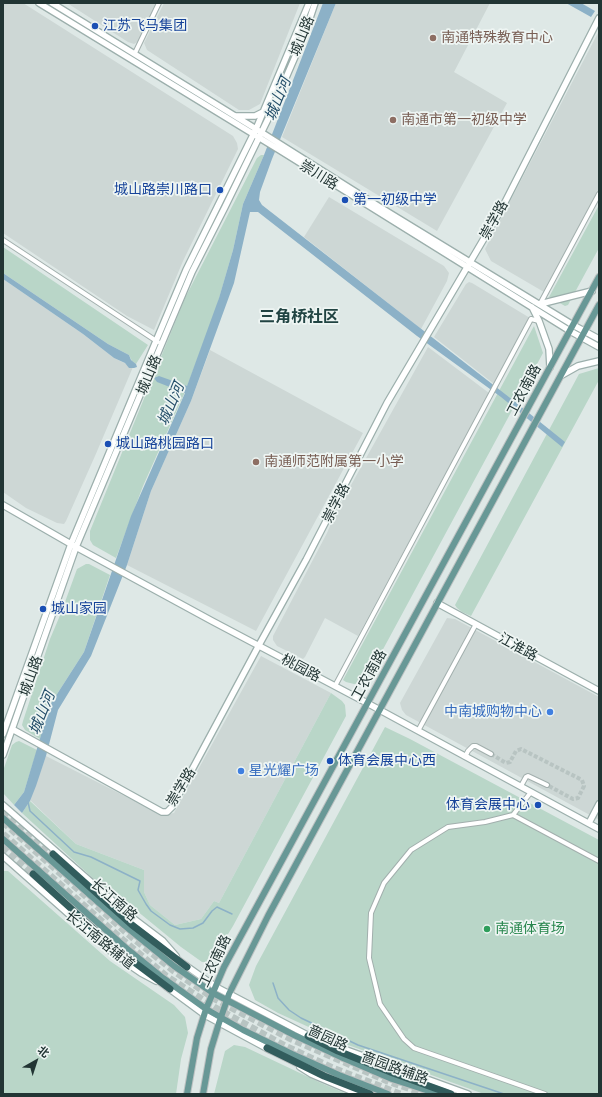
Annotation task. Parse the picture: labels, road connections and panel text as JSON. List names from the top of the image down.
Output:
{
  "streets": {
    "main road": ["工农南路", "长江南路", "啬园路"],
    "street": [
      "城山路",
      "崇川路",
      "崇学路",
      "江淮路",
      "桃园路",
      "长江南路辅道",
      "啬园路辅路"
    ]
  },
  "crossings": [
    ["城山路", "崇川路"],
    ["城山路", "崇学路"],
    ["城山路", "桃园路"],
    ["崇川路", "崇学路"],
    ["崇川路", "工农南路"],
    ["崇学路", "桃园路"],
    ["工农南路", "江淮路"],
    ["工农南路", "桃园路"],
    ["工农南路", "长江南路"],
    ["工农南路", "长江南路辅道"],
    ["工农南路", "啬园路"],
    ["工农南路", "啬园路辅路"],
    ["长江南路", "长江南路辅道"],
    ["长江南路", "啬园路"],
    ["长江南路辅道", "啬园路"],
    ["啬园路", "啬园路辅路"]
  ],
  "districts": ["三角桥社区"],
  "water": ["城山河"],
  "places": [
    "江苏飞马集团",
    "南通特殊教育中心",
    "南通市第一初级中学",
    "城山路崇川路口",
    "第一初级中学",
    "城山路桃园路口",
    "南通师范附属第一小学",
    "城山家园",
    "中南城购物中心",
    "体育会展中心西",
    "星光耀广场",
    "体育会展中心",
    "南通体育场"
  ],
  "north": "top right"
}
